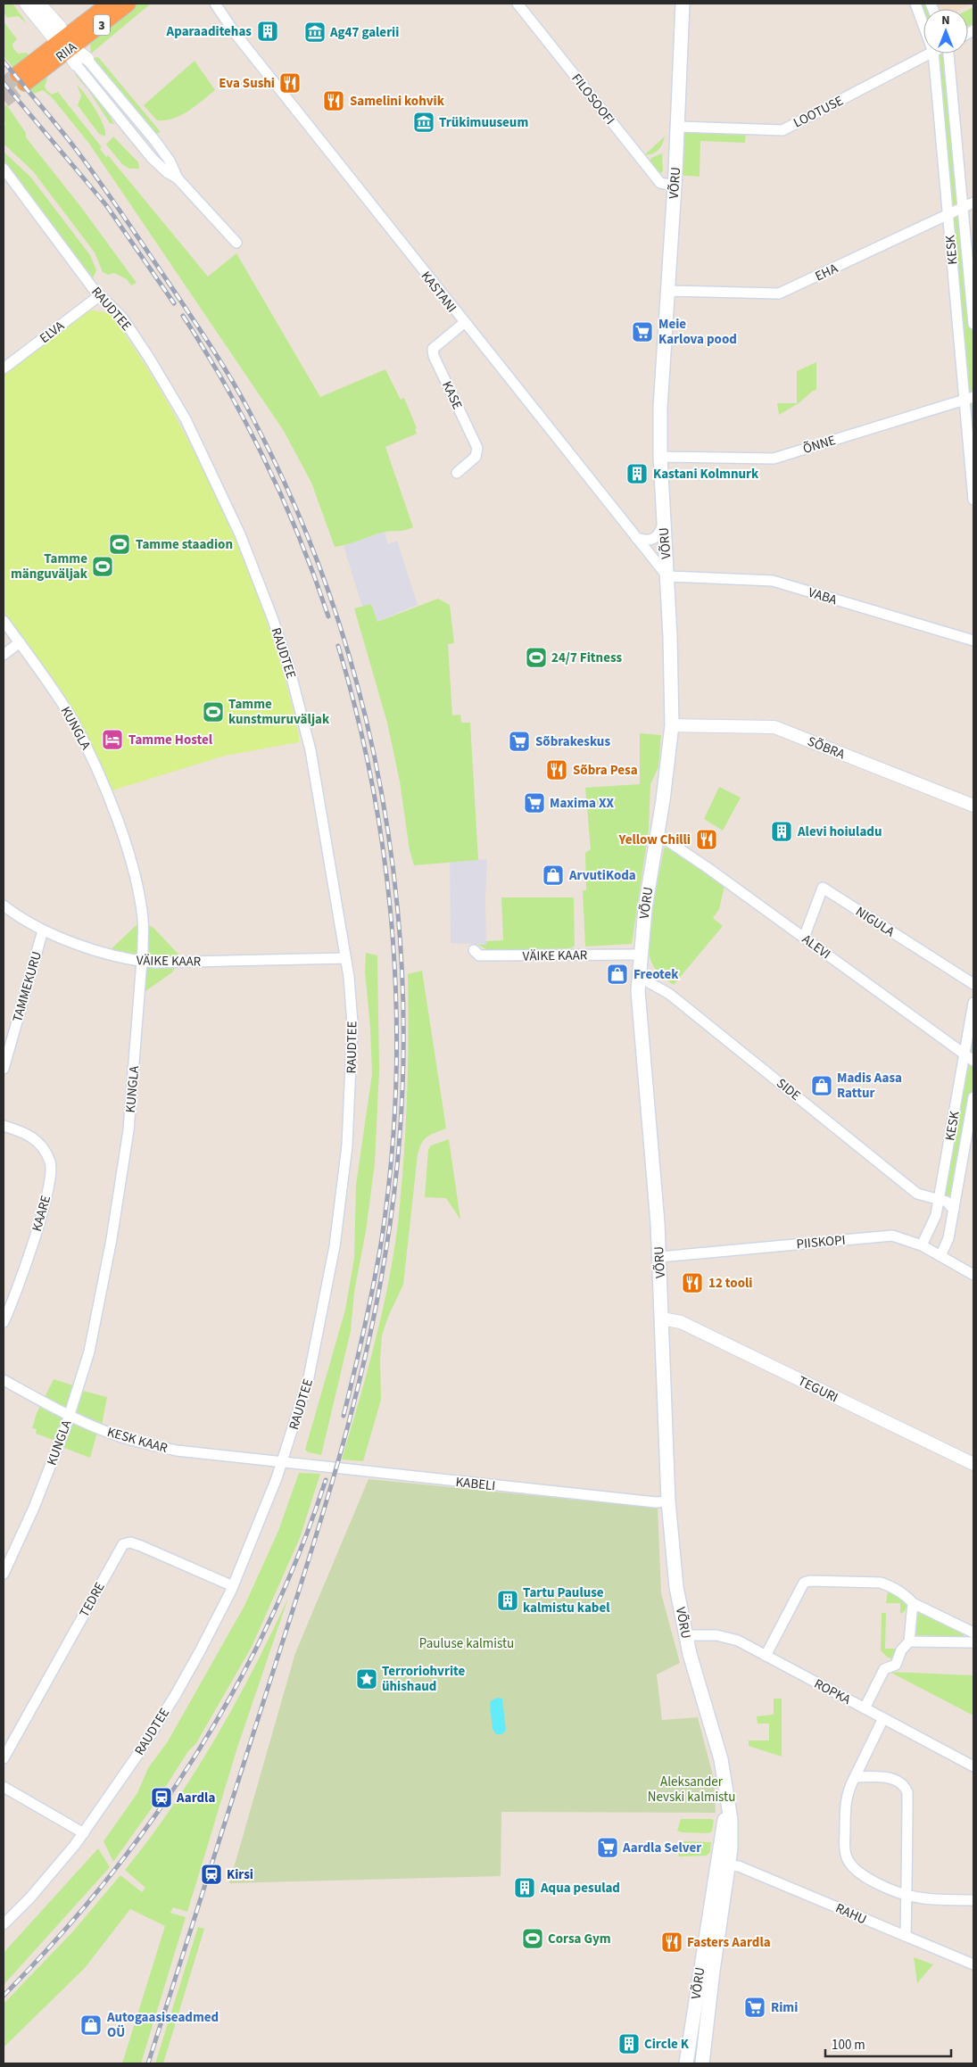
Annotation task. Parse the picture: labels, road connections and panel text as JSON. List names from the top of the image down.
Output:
{
  "streets": {
    "highway": ["3", "RIIA"],
    "main road": ["VÕRU"],
    "street": [
      "FILOSOOFI",
      "LOOTUSE",
      "KESK",
      "EHA",
      "KASTANI",
      "RAUDTEE",
      "ELVA",
      "KASE",
      "ÕNNE",
      "VABA",
      "KUNGLA",
      "SÕBRA",
      "NIGULA",
      "ALEVI",
      "VÄIKE KAAR",
      "TAMMEKURU",
      "SIDE",
      "KAARE",
      "PIISKOPI",
      "TEGURI",
      "KESK KAAR",
      "KABELI",
      "TEDRE",
      "ROPKA",
      "RAHU"
    ]
  },
  "crossings": [
    ["FILOSOOFI", "VÕRU"],
    ["LOOTUSE", "VÕRU"],
    ["VÕRU", "EHA"],
    ["VÕRU", "KASTANI"],
    ["VÕRU", "ÕNNE"],
    ["VÕRU", "VABA"],
    ["VÕRU", "SÕBRA"],
    ["VÕRU", "ALEVI"],
    ["VÕRU", "VÄIKE KAAR"],
    ["VÕRU", "SIDE"],
    ["VÕRU", "PIISKOPI"],
    ["VÕRU", "TEGURI"],
    ["VÕRU", "KABELI"],
    ["VÕRU", "ROPKA"],
    ["VÕRU", "RAHU"],
    ["KESK", "EHA"],
    ["KESK", "ÕNNE"],
    ["KESK", "ALEVI"],
    ["KESK", "SIDE"],
    ["KESK", "PIISKOPI"],
    ["KASTANI", "KASE"],
    ["KASTANI", "VABA"],
    ["RAUDTEE", "ELVA"],
    ["RAUDTEE", "VÄIKE KAAR"],
    ["RAUDTEE", "KESK KAAR"],
    ["RAUDTEE", "KABELI"],
    ["RAUDTEE", "TEDRE"],
    ["KUNGLA", "VÄIKE KAAR"],
    ["KUNGLA", "KESK KAAR"],
    ["NIGULA", "ALEVI"],
    ["VÄIKE KAAR", "TAMMEKURU"],
    ["KESK KAAR", "KABELI"]
  ],
  "parks": ["Pauluse kalmistu", "Aleksander Nevski kalmistu"],
  "places": {
    "building": [
      "Aparaaditehas",
      "Kastani Kolmnurk",
      "Alevi hoiuladu",
      "Tartu Pauluse kalmistu kabel",
      "Aqua pesulad",
      "Circle K"
    ],
    "museum": ["Ag47 galerii", "Trükimuuseum"],
    "restaurant": [
      "Eva Sushi",
      "Samelini kohvik",
      "Sõbra Pesa",
      "Yellow Chilli",
      "12 tooli",
      "Fasters Aardla"
    ],
    "supermarket": [
      "Meie Karlova pood",
      "Sõbrakeskus",
      "Maxima XX",
      "Aardla Selver",
      "Rimi"
    ],
    "sports": [
      "Tamme staadion",
      "Tamme mänguväljak",
      "24/7 Fitness",
      "Tamme kunstmuruväljak",
      "Corsa Gym"
    ],
    "hotel": ["Tamme Hostel"],
    "shop": [
      "ArvutiKoda",
      "Freotek",
      "Madis Aasa Rattur",
      "Autogaasiseadmed OÜ"
    ],
    "place": ["Terroriohvrite ühishaud"],
    "station": ["Aardla", "Kirsi"]
  },
  "scale_bar": "100 m",
  "north": "top"
}
